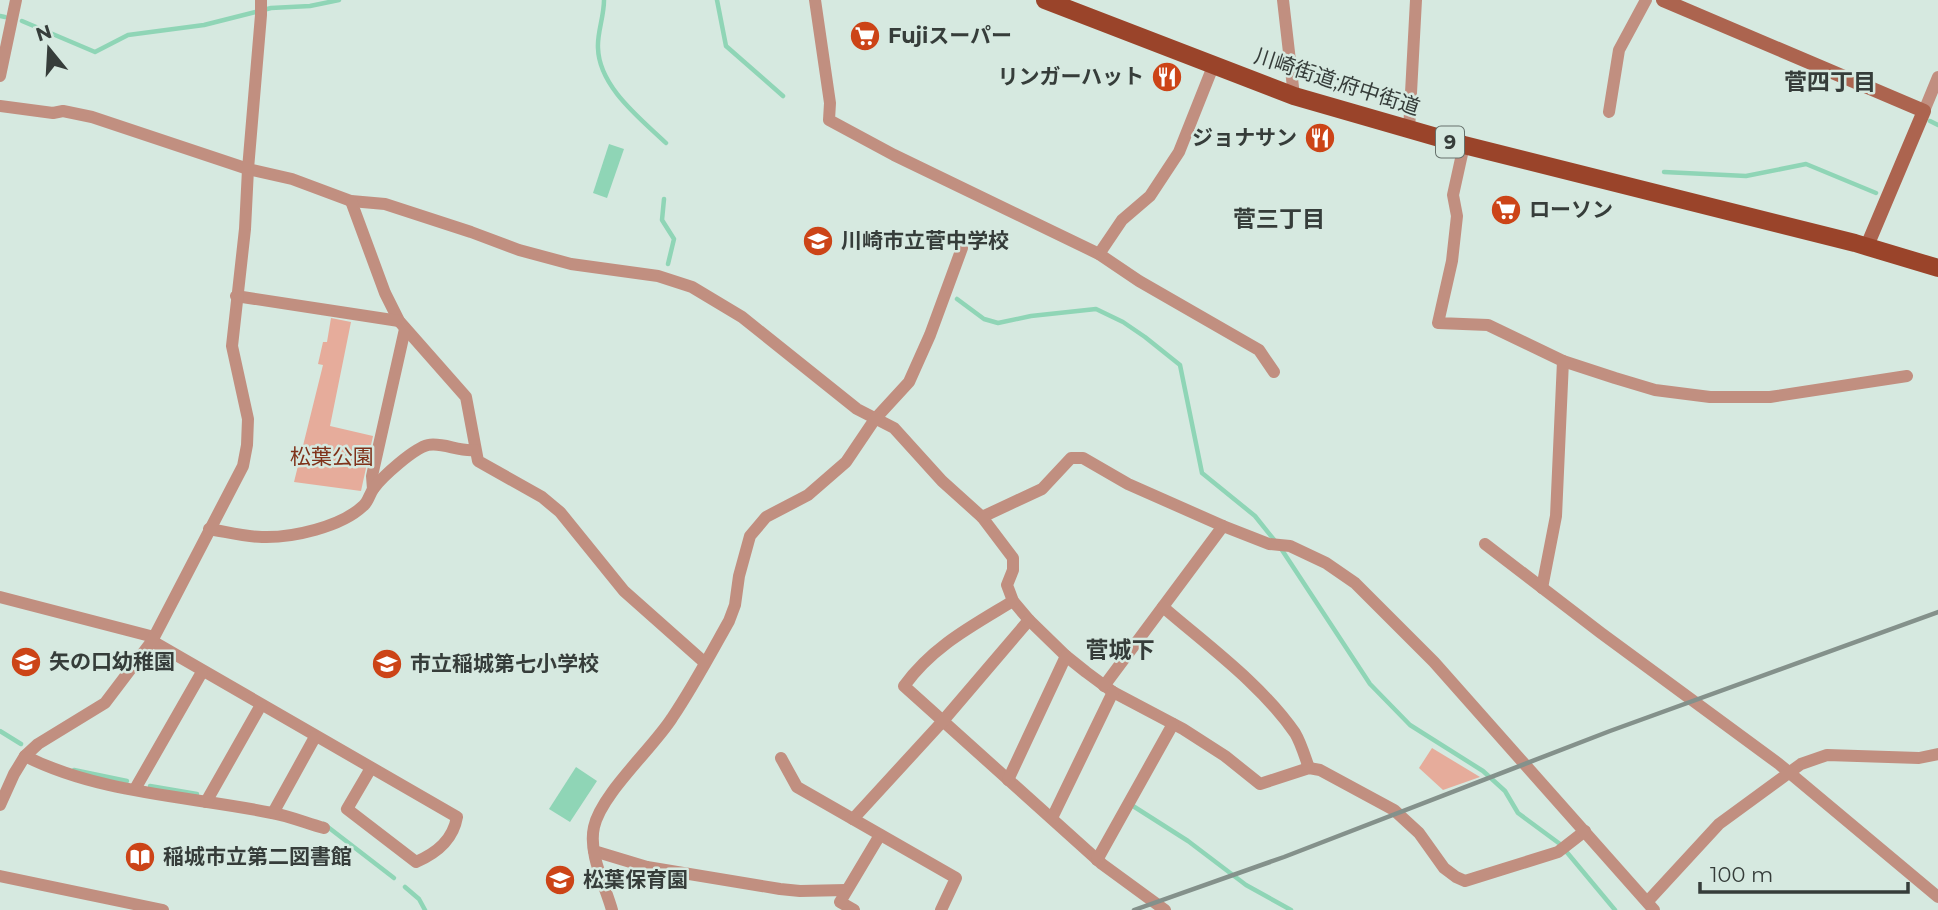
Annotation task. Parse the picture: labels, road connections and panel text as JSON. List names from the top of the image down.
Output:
{
  "streets": {
    "main road": ["川崎街道;府中街道", "9"]
  },
  "crossings": [
    ["川崎街道;府中街道", "9"]
  ],
  "districts": ["菅四丁目", "菅三丁目", "菅城下"],
  "parks": ["松葉公園"],
  "places": {
    "supermarket": ["Fujiスーパー", "ローソン"],
    "restaurant": ["リンガーハット", "ジョナサン"],
    "school or university": [
      "川崎市立菅中学校",
      "矢の口幼稚園",
      "市立稲城第七小学校",
      "松葉保育園"
    ],
    "library": ["稲城市立第二図書館"]
  },
  "scale_bar": "100 m",
  "north": "top"
}
